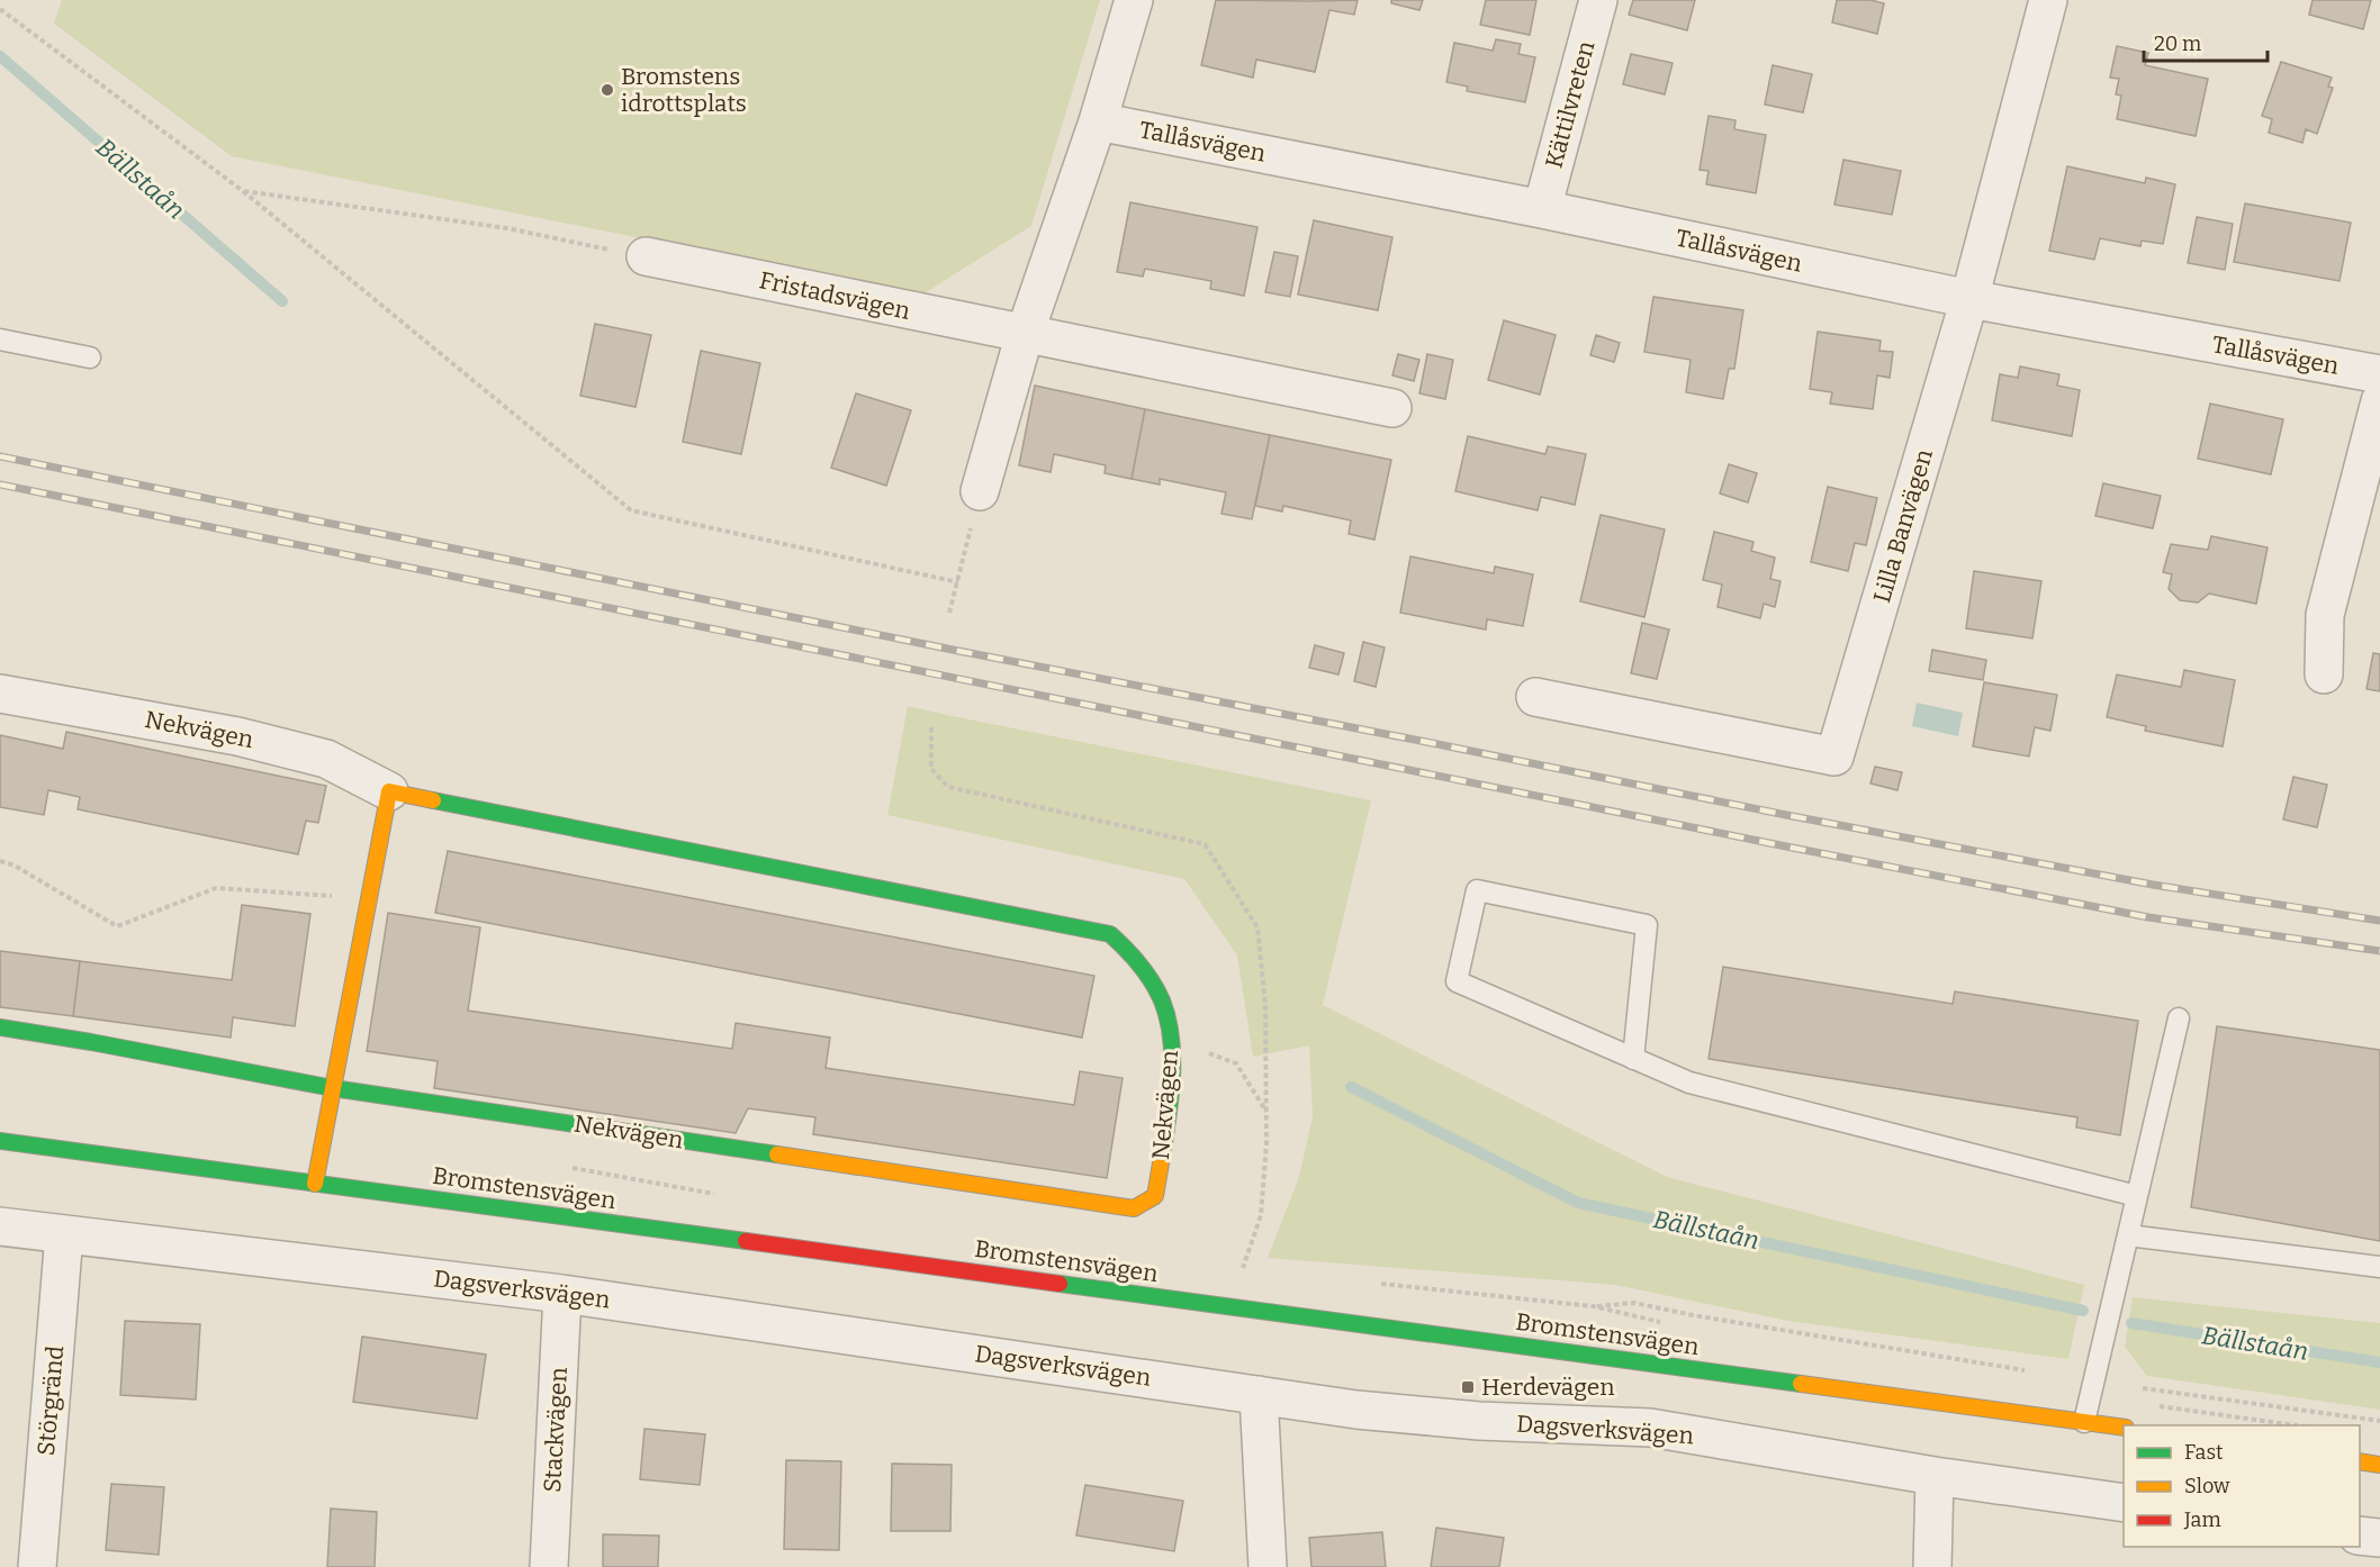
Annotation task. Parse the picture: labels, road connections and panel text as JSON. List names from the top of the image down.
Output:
{
  "streets": {
    "street": [
      "Kättilvreten",
      "Tallåsvägen",
      "Fristadsvägen",
      "Lilla Banvägen",
      "Nekvägen",
      "Bromstensvägen",
      "Dagsverksvägen",
      "Störgränd",
      "Stackvägen"
    ]
  },
  "crossings": [
    ["Kättilvreten", "Tallåsvägen"],
    ["Tallåsvägen", "Lilla Banvägen"],
    ["Dagsverksvägen", "Störgränd"],
    ["Dagsverksvägen", "Stackvägen"]
  ],
  "water": ["Bällstaån"],
  "places": {
    "other": ["Bromstens idrottsplats"],
    "transit": ["Herdevägen"]
  },
  "legend": ["Fast", "Slow", "Jam"],
  "scale_bar": "20 m"
}
